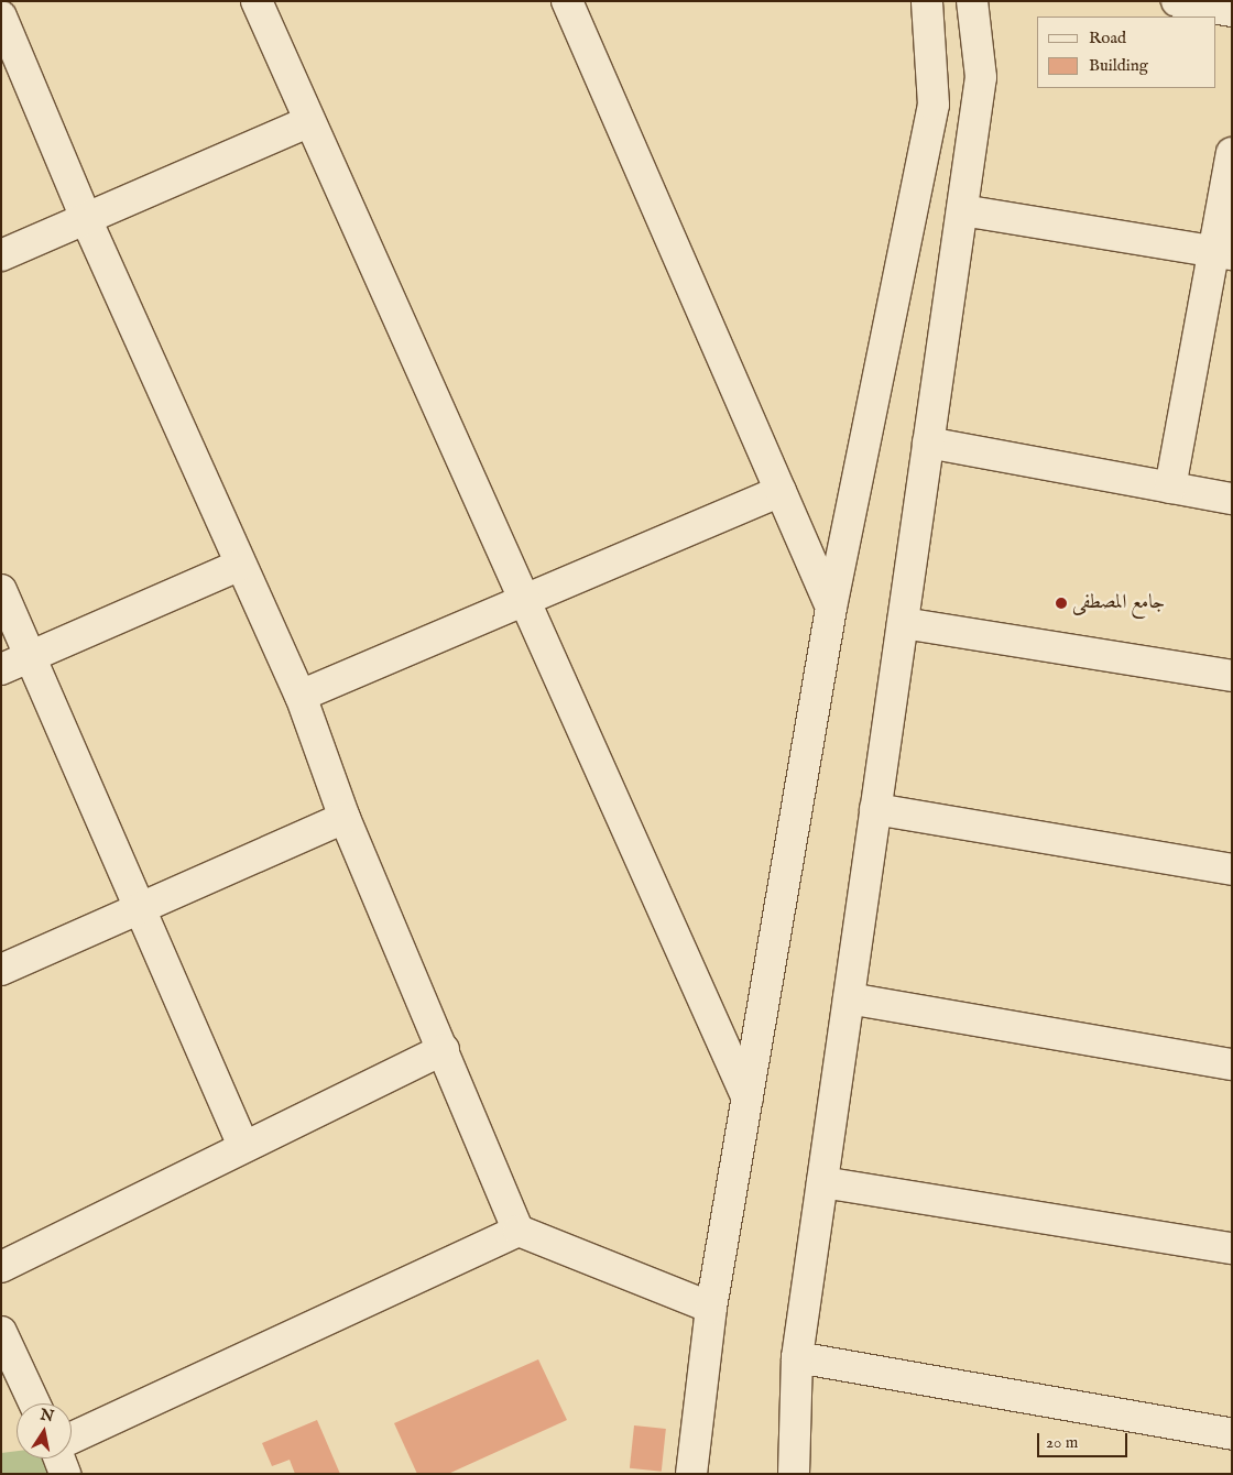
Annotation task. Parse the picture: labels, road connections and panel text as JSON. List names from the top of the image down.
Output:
{
  "places": ["جامع المصطفى"],
  "legend": ["Road", "Building"],
  "scale_bar": "20 m",
  "north": "top"
}
